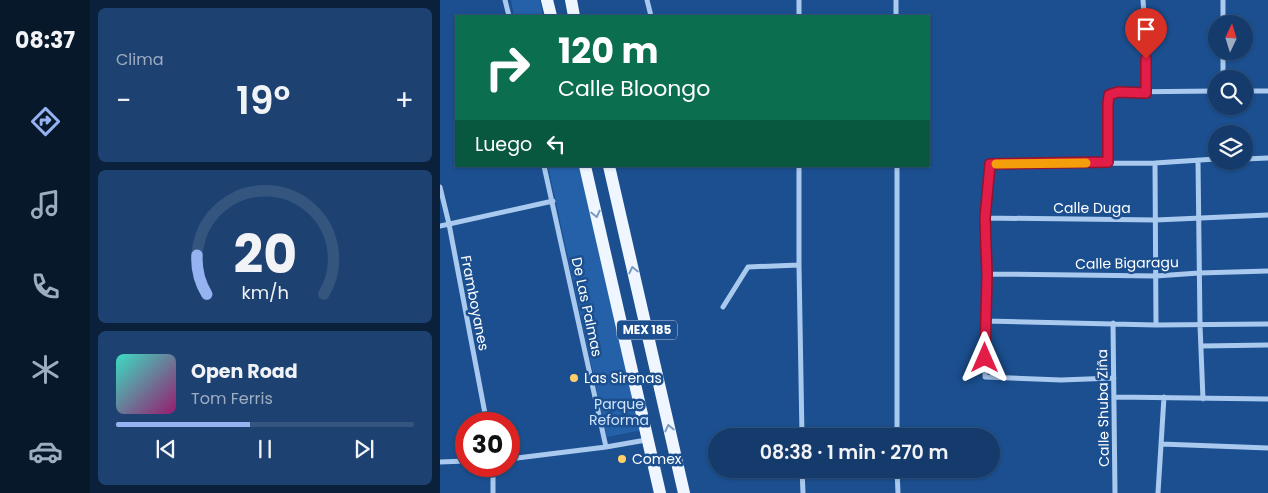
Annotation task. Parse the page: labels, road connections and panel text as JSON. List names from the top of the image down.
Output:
{
  "streets": {
    "main road": ["MEX 185"],
    "street": [
      "Calle Duga",
      "Calle Bigaragu",
      "Framboyanes",
      "De Las Palmas",
      "Calle Shuba Ziña"
    ]
  },
  "parks": ["Parque Reforma"],
  "places": ["Las Sirenas", "Comex"],
  "north": "top",
  "page": {
    "tabs": "08:37",
    "tile": "Clima",
    "turn": ["120 m", "Calle Bloongo"],
    "heat": ["−", "19°", "+"],
    "then": "Luego",
    "song": ["Open Road", "Tom Ferris"],
    "limit": "30",
    "trip": "08:38 · 1 min · 270 m",
    "gauge": ["20", "km/h"]
  }
}
